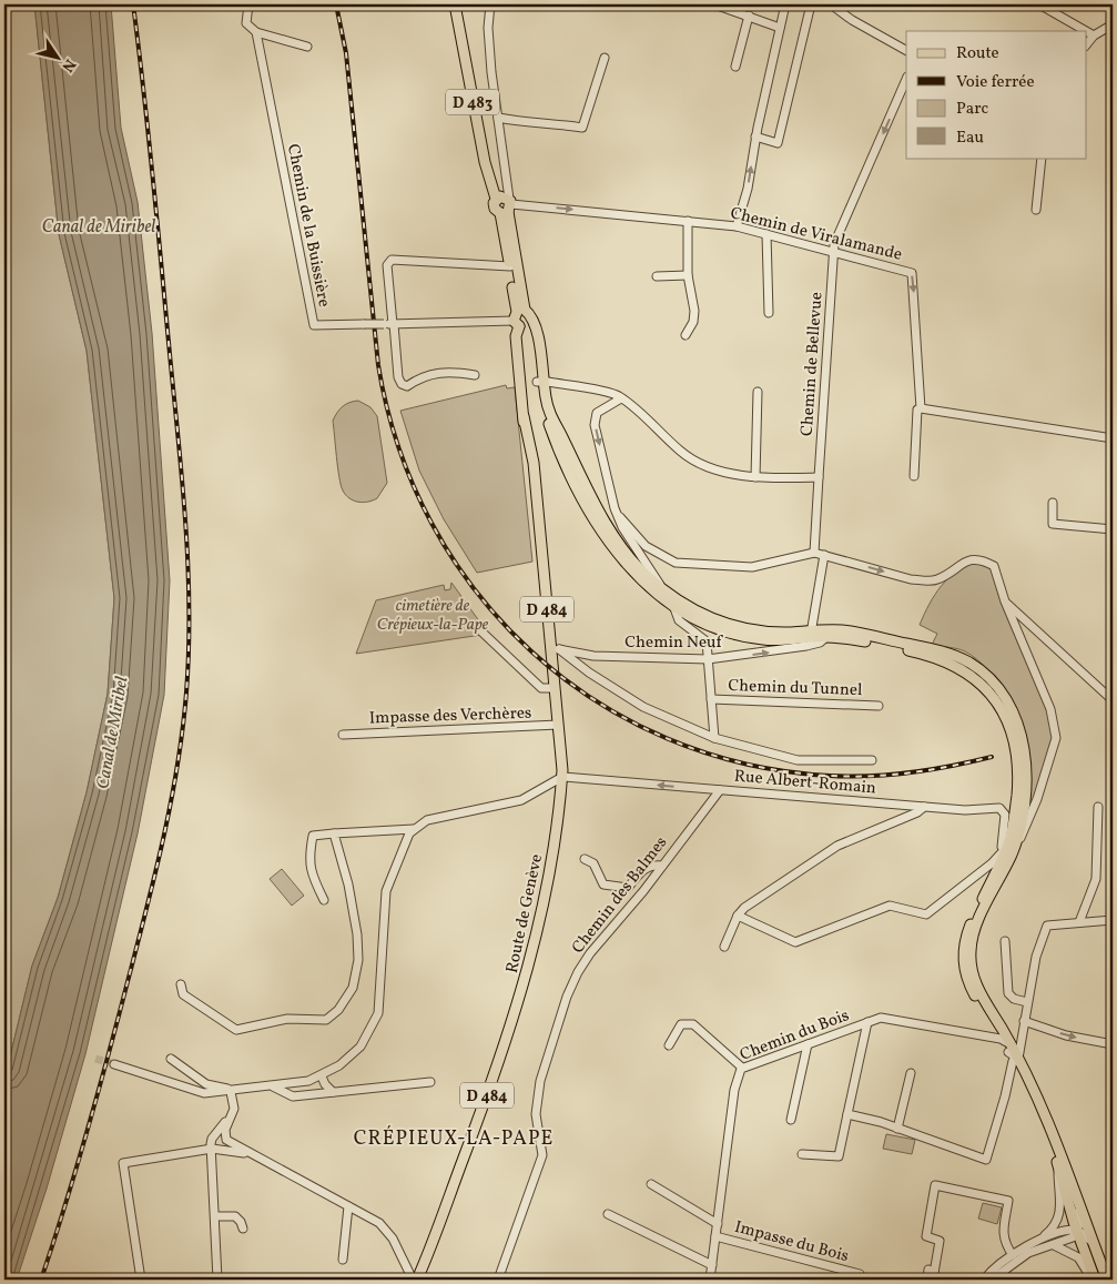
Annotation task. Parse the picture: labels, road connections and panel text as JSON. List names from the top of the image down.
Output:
{
  "streets": {
    "main road": ["D 483", "D 484", "Route de Genève"],
    "street": [
      "Chemin de la Buissière",
      "Chemin de Viralamande",
      "Chemin de Bellevue",
      "Chemin Neuf",
      "Chemin du Tunnel",
      "Impasse des Verchères",
      "Rue Albert-Romain",
      "Chemin des Balmes",
      "Chemin du Bois",
      "Impasse du Bois"
    ]
  },
  "crossings": [
    ["D 483", "Chemin de la Buissière"],
    ["D 483", "Chemin de Viralamande"],
    ["D 483", "Chemin Neuf"],
    ["D 483", "Rue Albert-Romain"],
    ["D 483", "Route de Genève"],
    ["D 483", "Chemin du Bois"],
    ["Chemin de la Buissière", "Route de Genève"],
    ["Chemin de Viralamande", "Chemin de Bellevue"],
    ["Chemin de Viralamande", "Route de Genève"],
    ["Chemin Neuf", "Route de Genève"],
    ["Impasse des Verchères", "Route de Genève"],
    ["Rue Albert-Romain", "Chemin des Balmes"],
    ["Rue Albert-Romain", "Route de Genève"],
    ["Chemin du Bois", "Impasse du Bois"]
  ],
  "one_way": ["Chemin de Viralamande", "Chemin de Bellevue", "Chemin Neuf"],
  "districts": ["CRÉPIEUX-LA-PAPE"],
  "water": ["Canal de Miribel"],
  "parks": ["cimetière de Crépieux-la-Pape"],
  "legend": [
    "Route",
    "Voie ferrée",
    "Parc",
    "Eau"
  ],
  "north": "bottom right"
}
